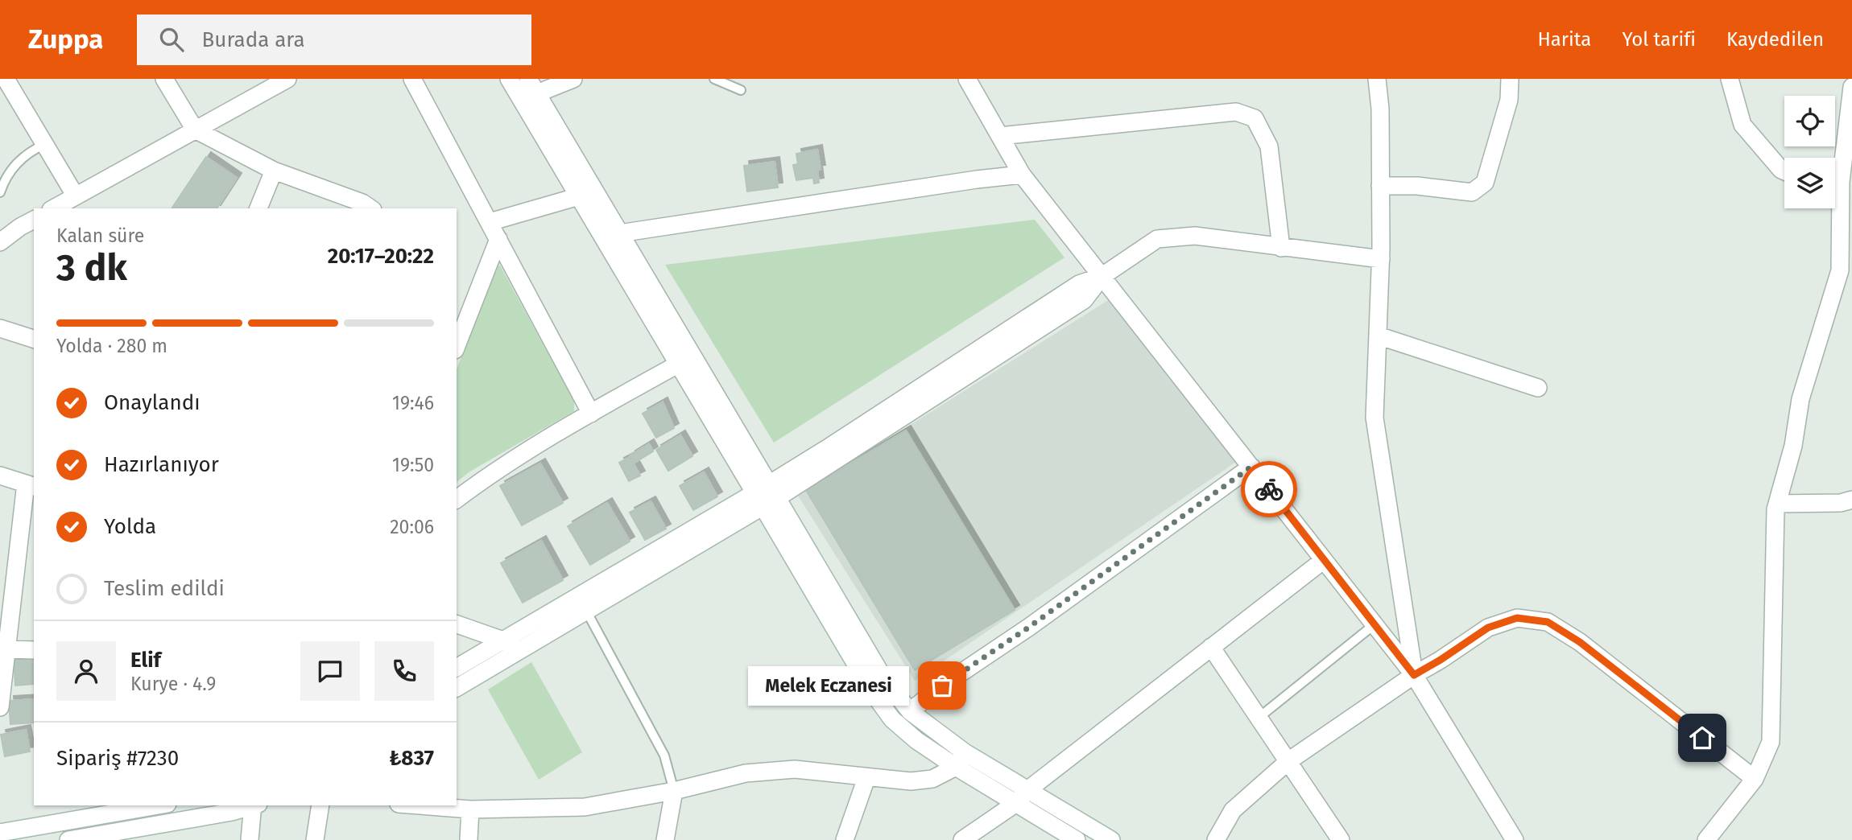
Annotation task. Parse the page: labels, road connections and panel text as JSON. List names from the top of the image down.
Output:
{
  "places": ["Melek Eczanesi"],
  "page": {
    "header": "Zuppa",
    "search": "Burada ara",
    "nav": ["Harita", "Yol tarifi", "Kaydedilen"],
    "heading": ["3 dk", "Kalan süre", "20:17–20:22"],
    "panel": [
      "Elif",
      "Kurye · 4.9",
      "Sipariş #7230",
      "₺837"
    ],
    "bar": "Yolda · 280 m",
    "list": [
      ["Onaylandı", "19:46"],
      ["Hazırlanıyor", "19:50"],
      ["Yolda", "20:06"],
      "Teslim edildi"
    ],
    "bubble": "Melek Eczanesi"
  }
}
